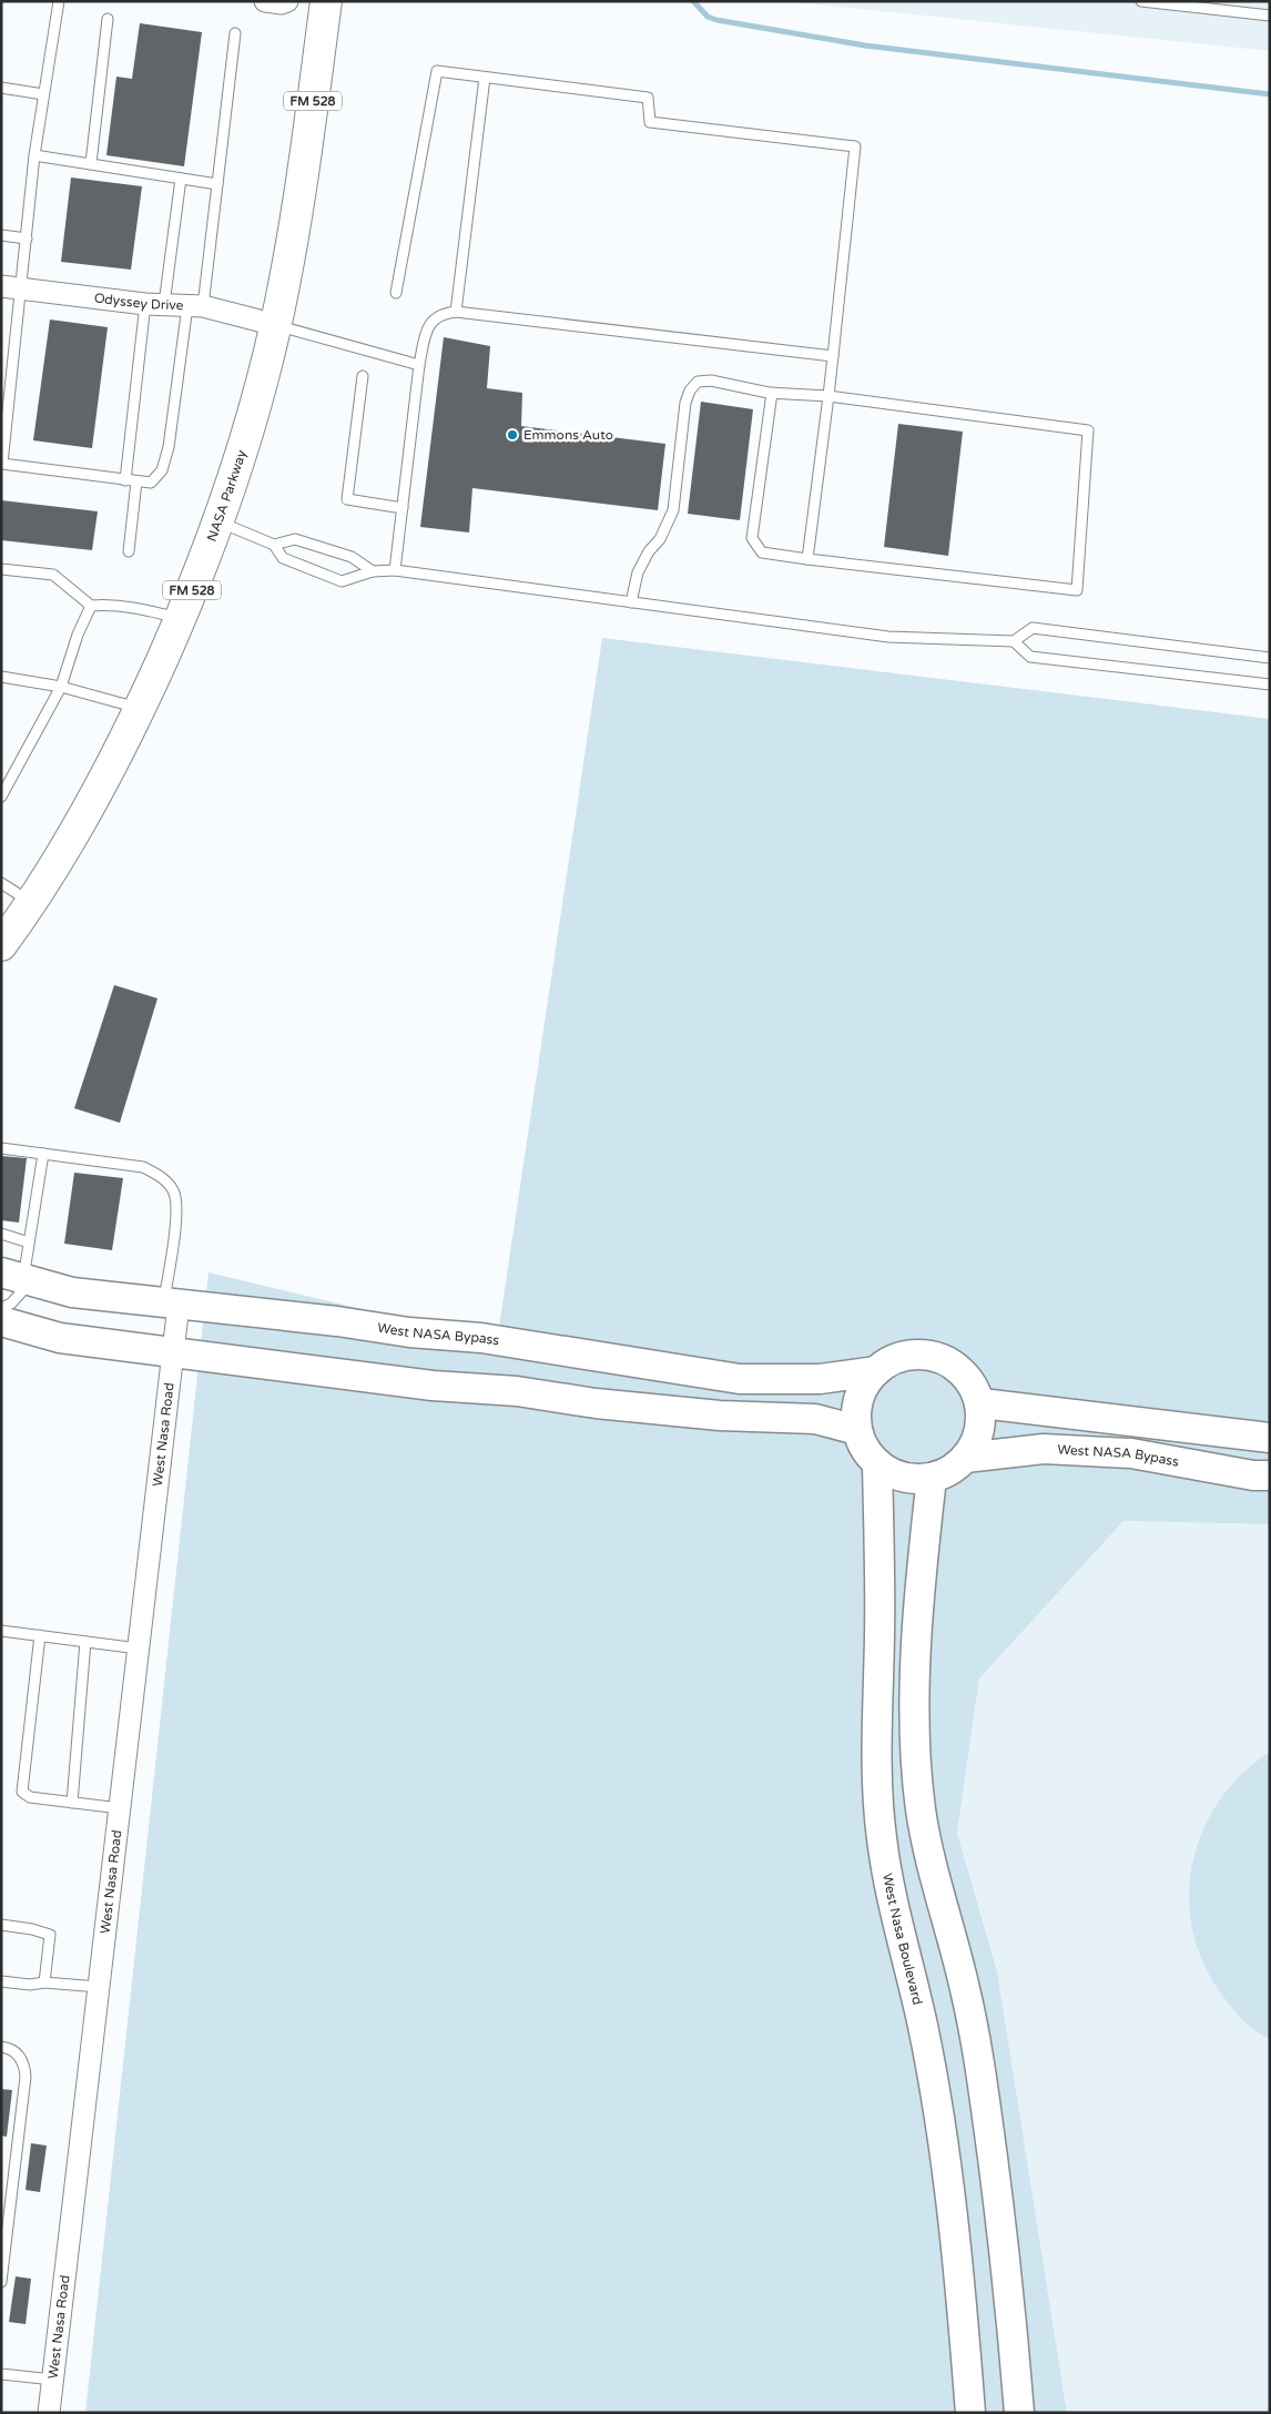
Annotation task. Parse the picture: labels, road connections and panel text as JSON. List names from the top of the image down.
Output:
{
  "streets": {
    "main road": ["FM 528", "NASA Parkway"],
    "street": [
      "Odyssey Drive",
      "West NASA Bypass",
      "West Nasa Road",
      "West Nasa Boulevard"
    ]
  },
  "crossings": [
    ["Odyssey Drive", "NASA Parkway"],
    ["West NASA Bypass", "West Nasa Road"],
    ["West NASA Bypass", "West Nasa Boulevard"]
  ],
  "places": ["Emmons Auto"]
}
